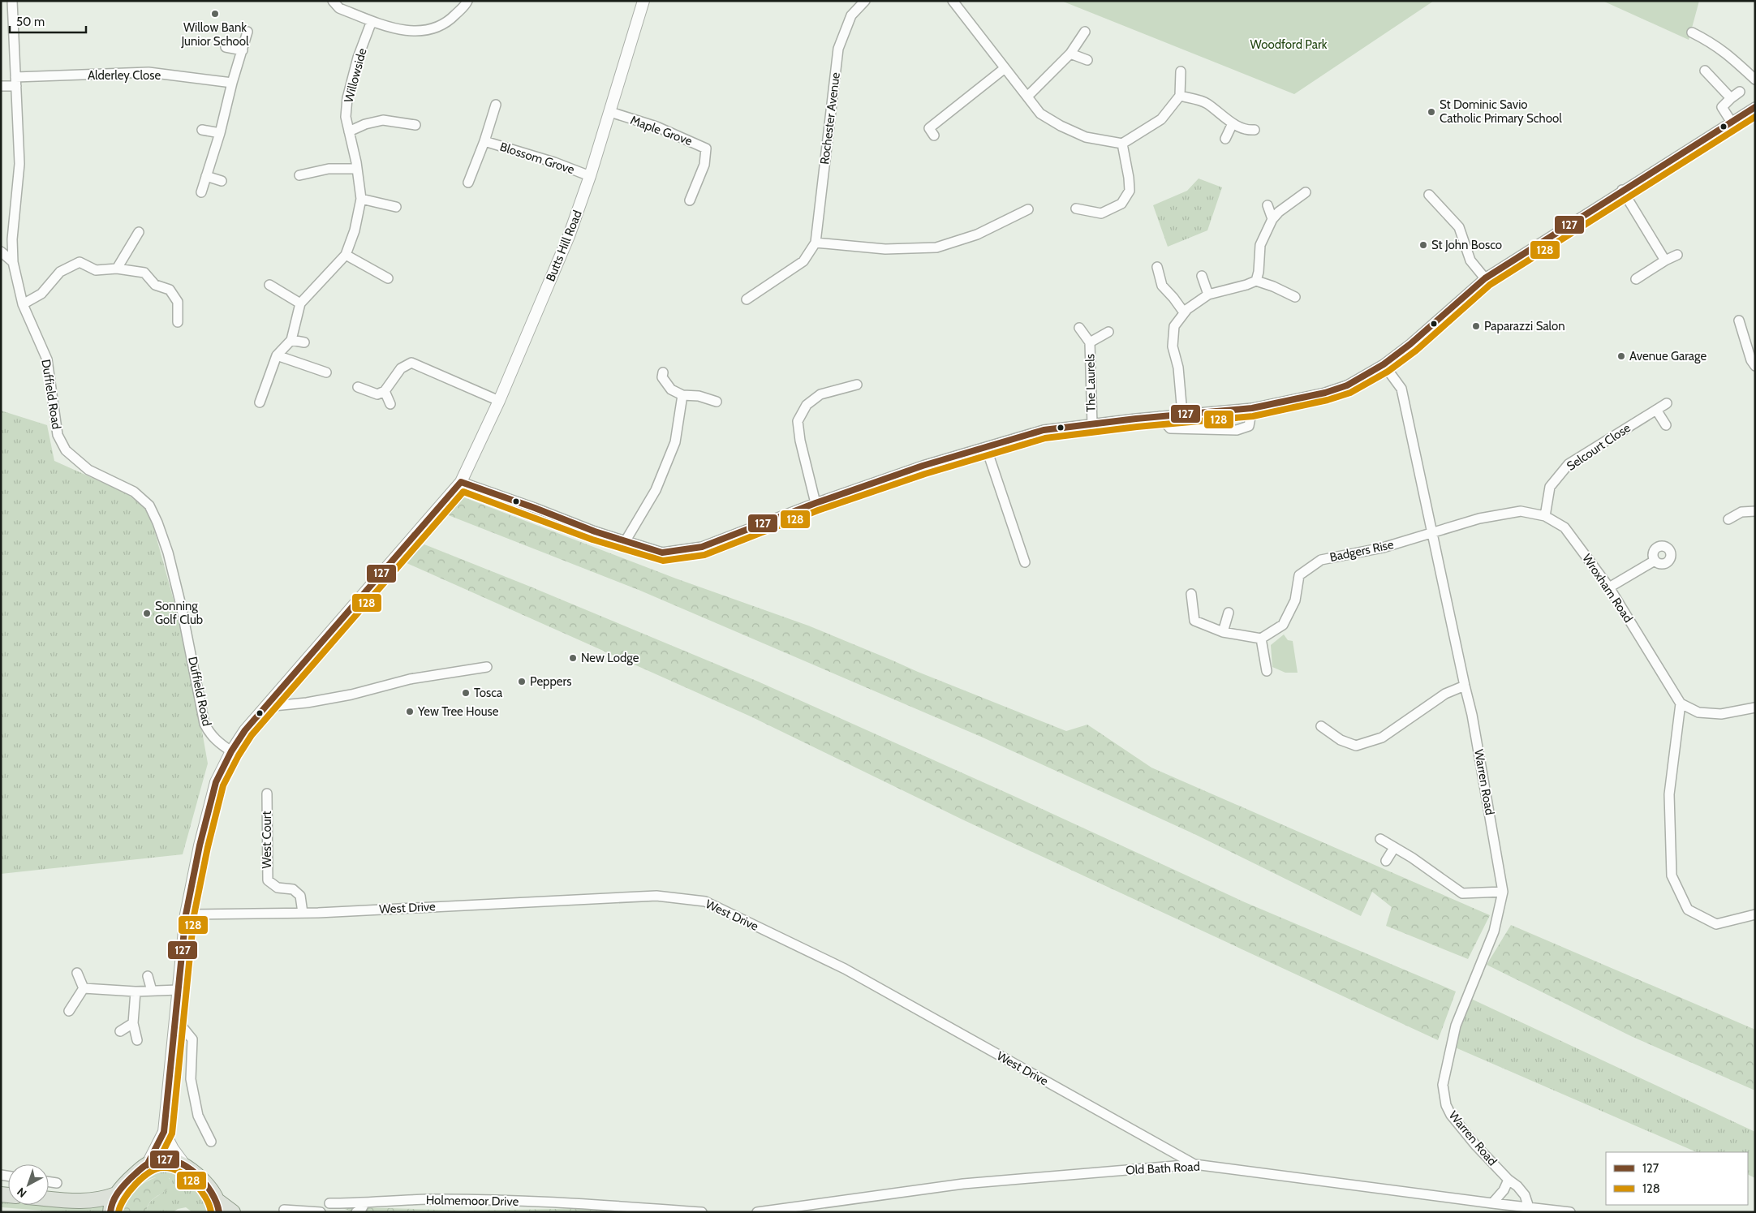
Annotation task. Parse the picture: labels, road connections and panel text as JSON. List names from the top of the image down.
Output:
{
  "streets": {
    "street": [
      "Alderley Close",
      "Willowside",
      "Rochester Avenue",
      "Maple Grove",
      "Blossom Grove",
      "Butts Hill Road",
      "The Laurels",
      "Duffield Road",
      "Selcourt Close",
      "Badgers Rise",
      "Wroxham Road",
      "Warren Road",
      "West Court",
      "West Drive",
      "Old Bath Road",
      "Holmemoor Drive"
    ]
  },
  "crossings": [
    ["Alderley Close", "Duffield Road"],
    ["Maple Grove", "Butts Hill Road"],
    ["Blossom Grove", "Butts Hill Road"],
    ["Butts Hill Road", "Duffield Road"],
    ["Butts Hill Road", "West Drive"],
    ["Selcourt Close", "Wroxham Road"],
    ["Badgers Rise", "Wroxham Road"],
    ["Badgers Rise", "Warren Road"],
    ["Wroxham Road", "Warren Road"],
    ["Warren Road", "Old Bath Road"],
    ["West Court", "West Drive"],
    ["West Drive", "Old Bath Road"]
  ],
  "parks": ["Woodford Park"],
  "places": [
    "Willow Bank Junior School",
    "St Dominic Savio Catholic Primary School",
    "St John Bosco",
    "Paparazzi Salon",
    "Avenue Garage",
    "Sonning Golf Club",
    "New Lodge",
    "Peppers",
    "Tosca",
    "Yew Tree House"
  ],
  "lines": ["transit line 127", "transit line 128"],
  "legend": ["127", "128"],
  "scale_bar": "50 m",
  "north": "bottom left"
}
